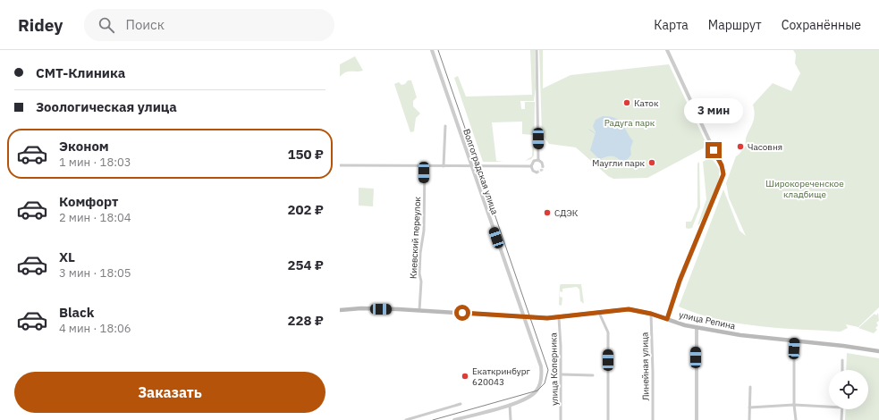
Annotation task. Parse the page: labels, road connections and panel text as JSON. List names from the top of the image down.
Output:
{
  "streets": {
    "main road": ["улица Репина"],
    "street": [
      "Волгоградская улица",
      "Киевский переулок",
      "Линейная улица",
      "улица Коперника"
    ]
  },
  "crossings": [
    ["Волгоградская улица", "улица Репина"],
    ["Киевский переулок", "улица Репина"],
    ["улица Репина", "Линейная улица"],
    ["улица Репина", "улица Коперника"]
  ],
  "parks": ["Радуга парк", "Широкореченское кладбище"],
  "places": [
    "Каток",
    "Часовня",
    "Маугли парк",
    "СДЭК",
    "Екаткринбург 620043"
  ],
  "page": {
    "header": "Ridey",
    "search": "Поиск",
    "nav": ["Карта", "Маршрут", "Сохранённые"],
    "banner": ["СМТ-Клиника", "Зоологическая улица"],
    "bubble": "3 мин",
    "list": [
      {
        "name": "Эконом",
        "note": "1 мин · 18:03",
        "value": "150 ₽"
      },
      {
        "name": "Комфорт",
        "note": "2 мин · 18:04",
        "value": "202 ₽"
      },
      {
        "name": "XL",
        "note": "3 мин · 18:05",
        "value": "254 ₽"
      },
      {
        "name": "Black",
        "note": "4 мин · 18:06",
        "value": "228 ₽"
      }
    ],
    "buttons": "Заказать"
  }
}
